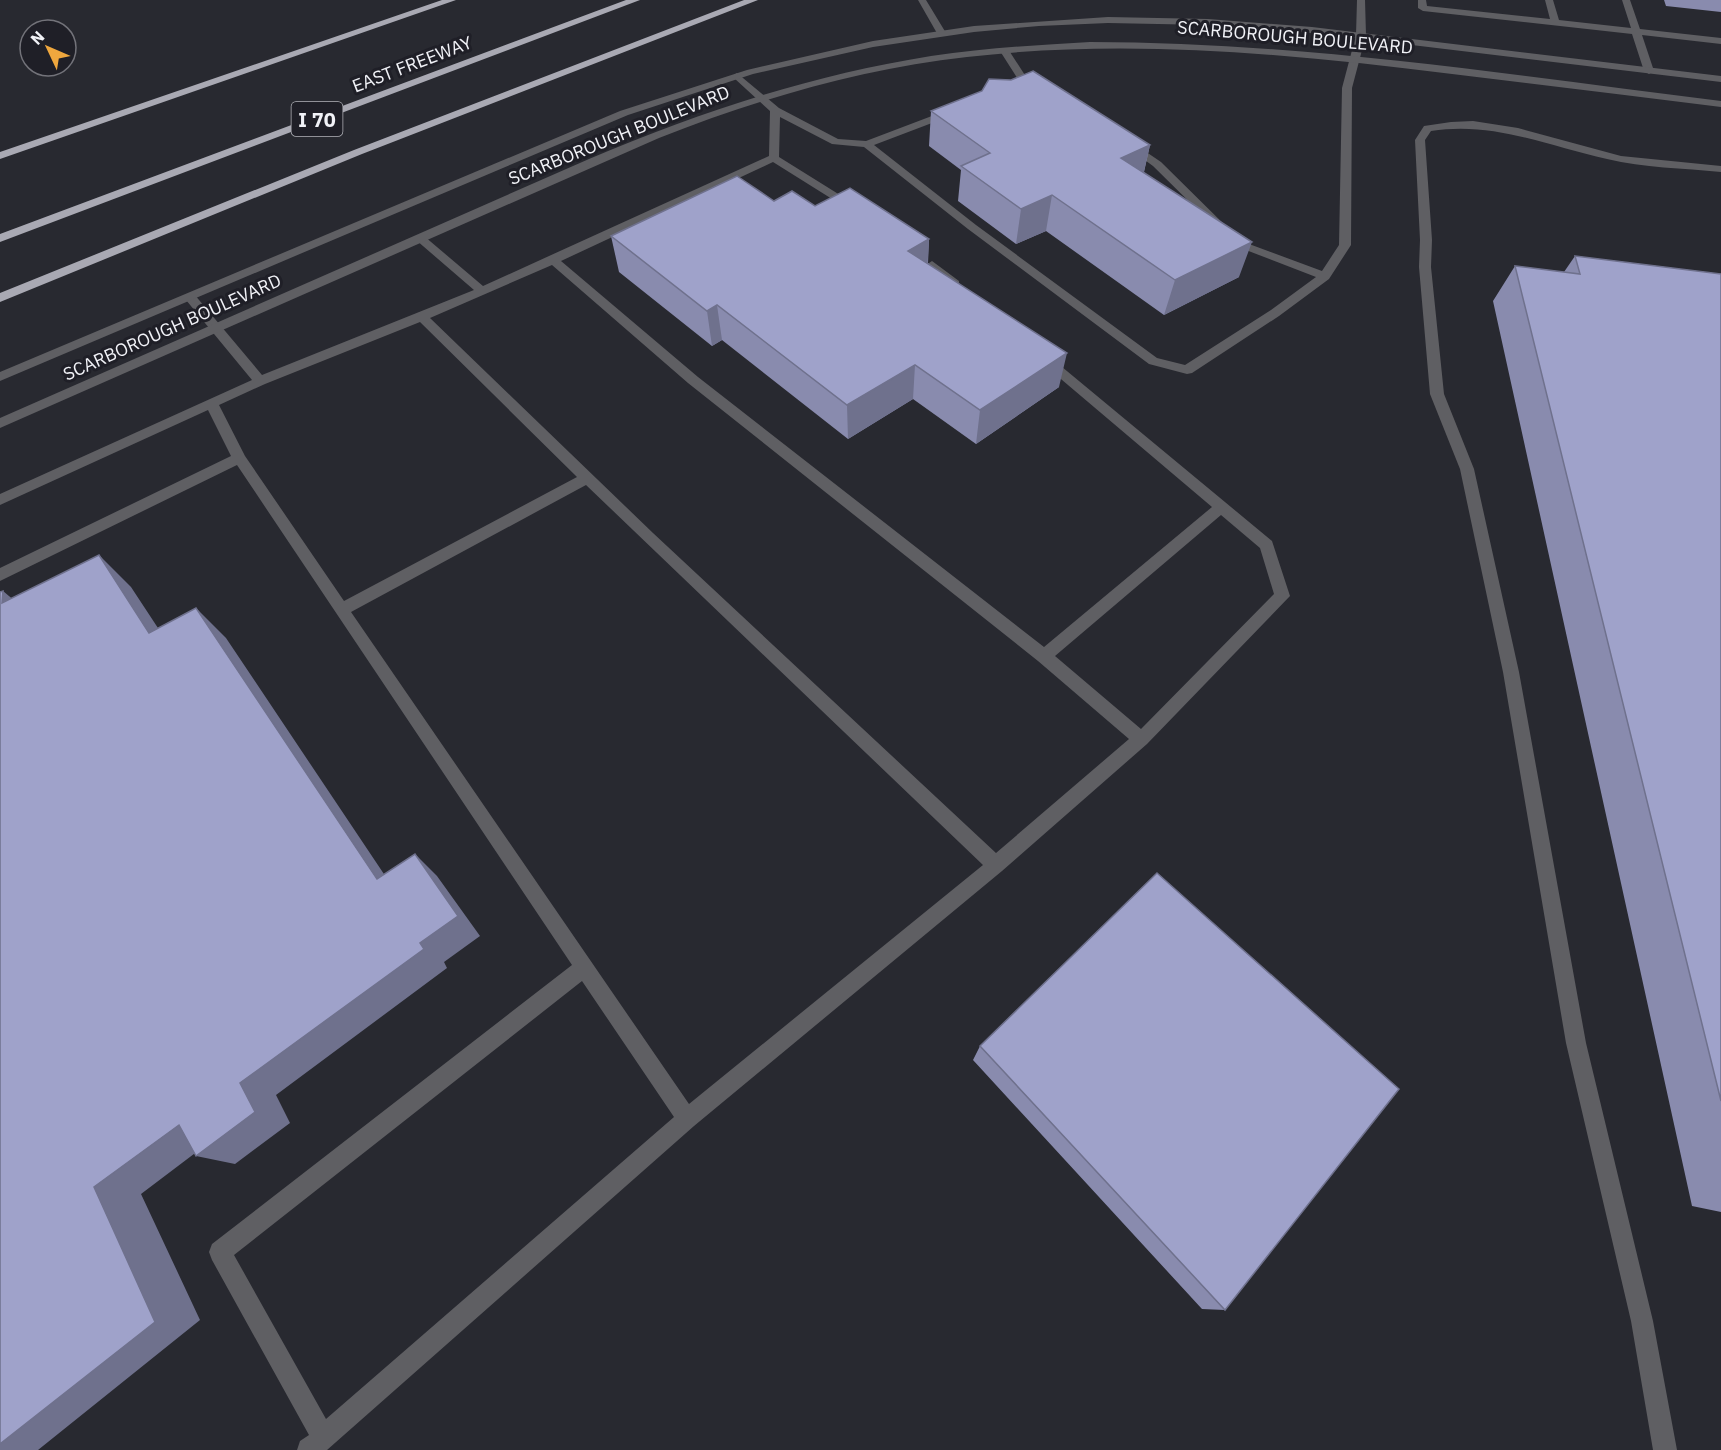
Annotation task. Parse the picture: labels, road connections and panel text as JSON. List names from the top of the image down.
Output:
{
  "streets": {
    "highway": ["EAST FREEWAY", "I 70"],
    "street": ["SCARBOROUGH BOULEVARD"]
  },
  "north": "top left"
}
